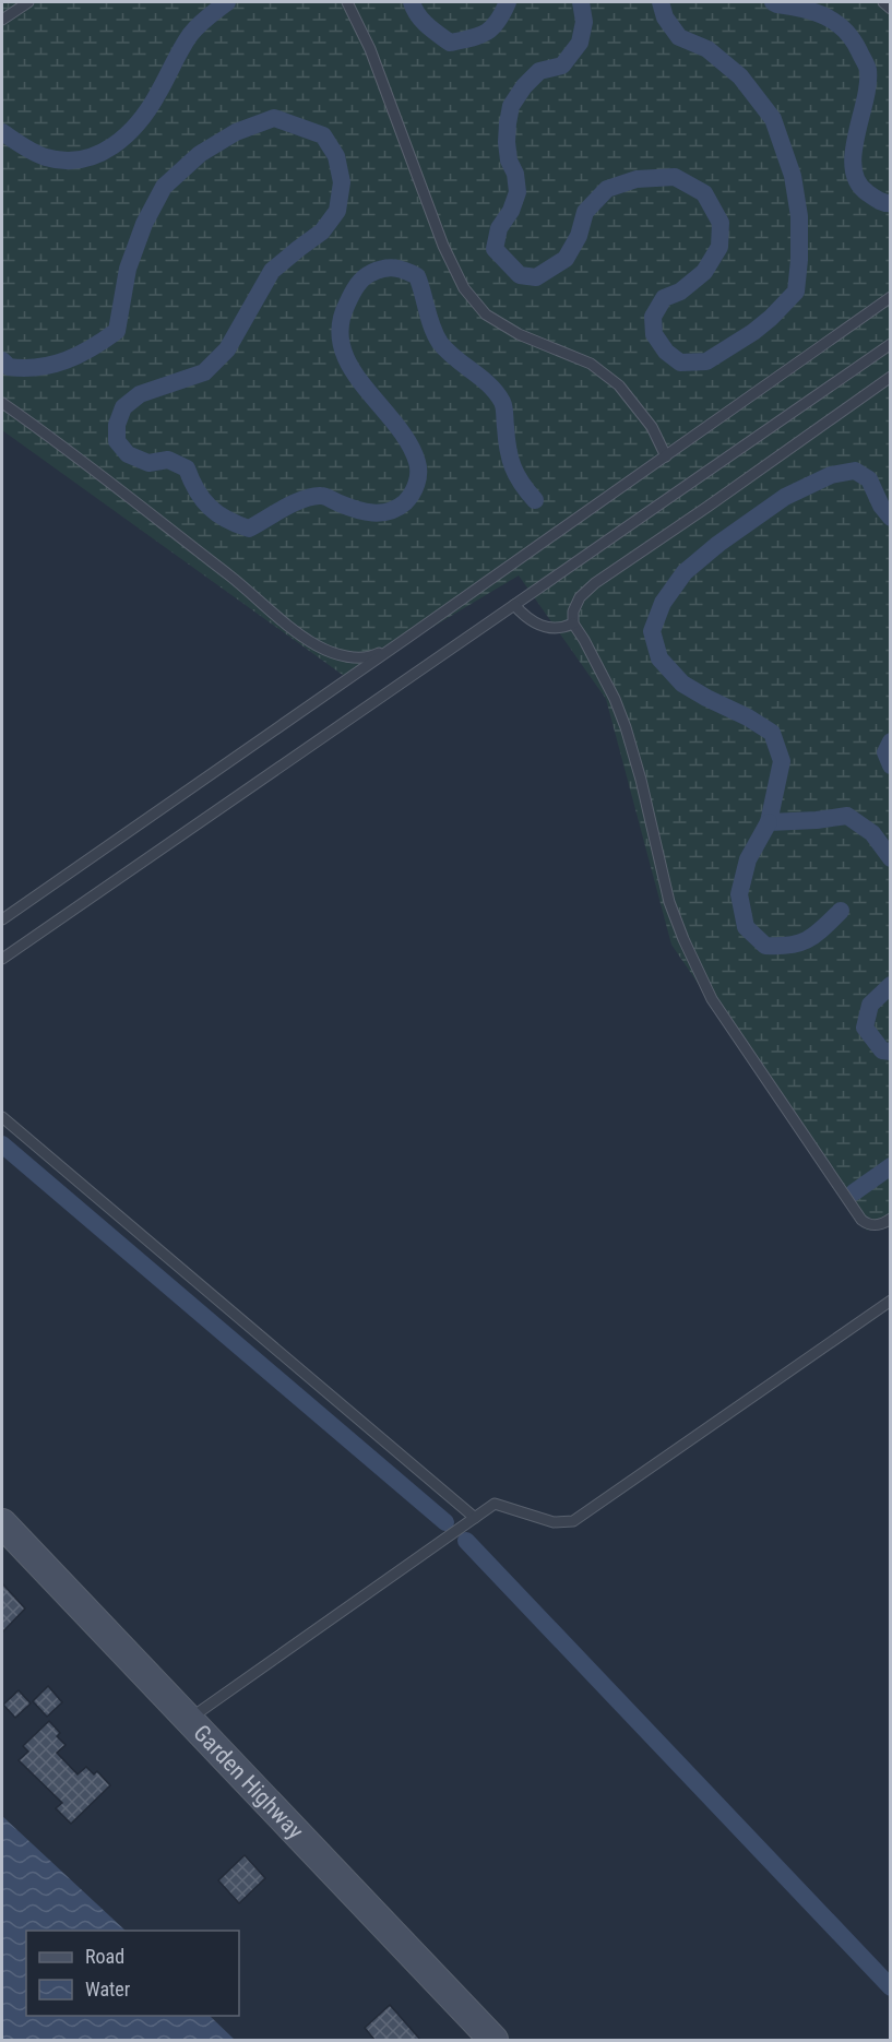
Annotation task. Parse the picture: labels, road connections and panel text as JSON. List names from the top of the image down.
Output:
{
  "streets": {
    "main road": ["Garden Highway"]
  },
  "legend": ["Road", "Water"]
}
